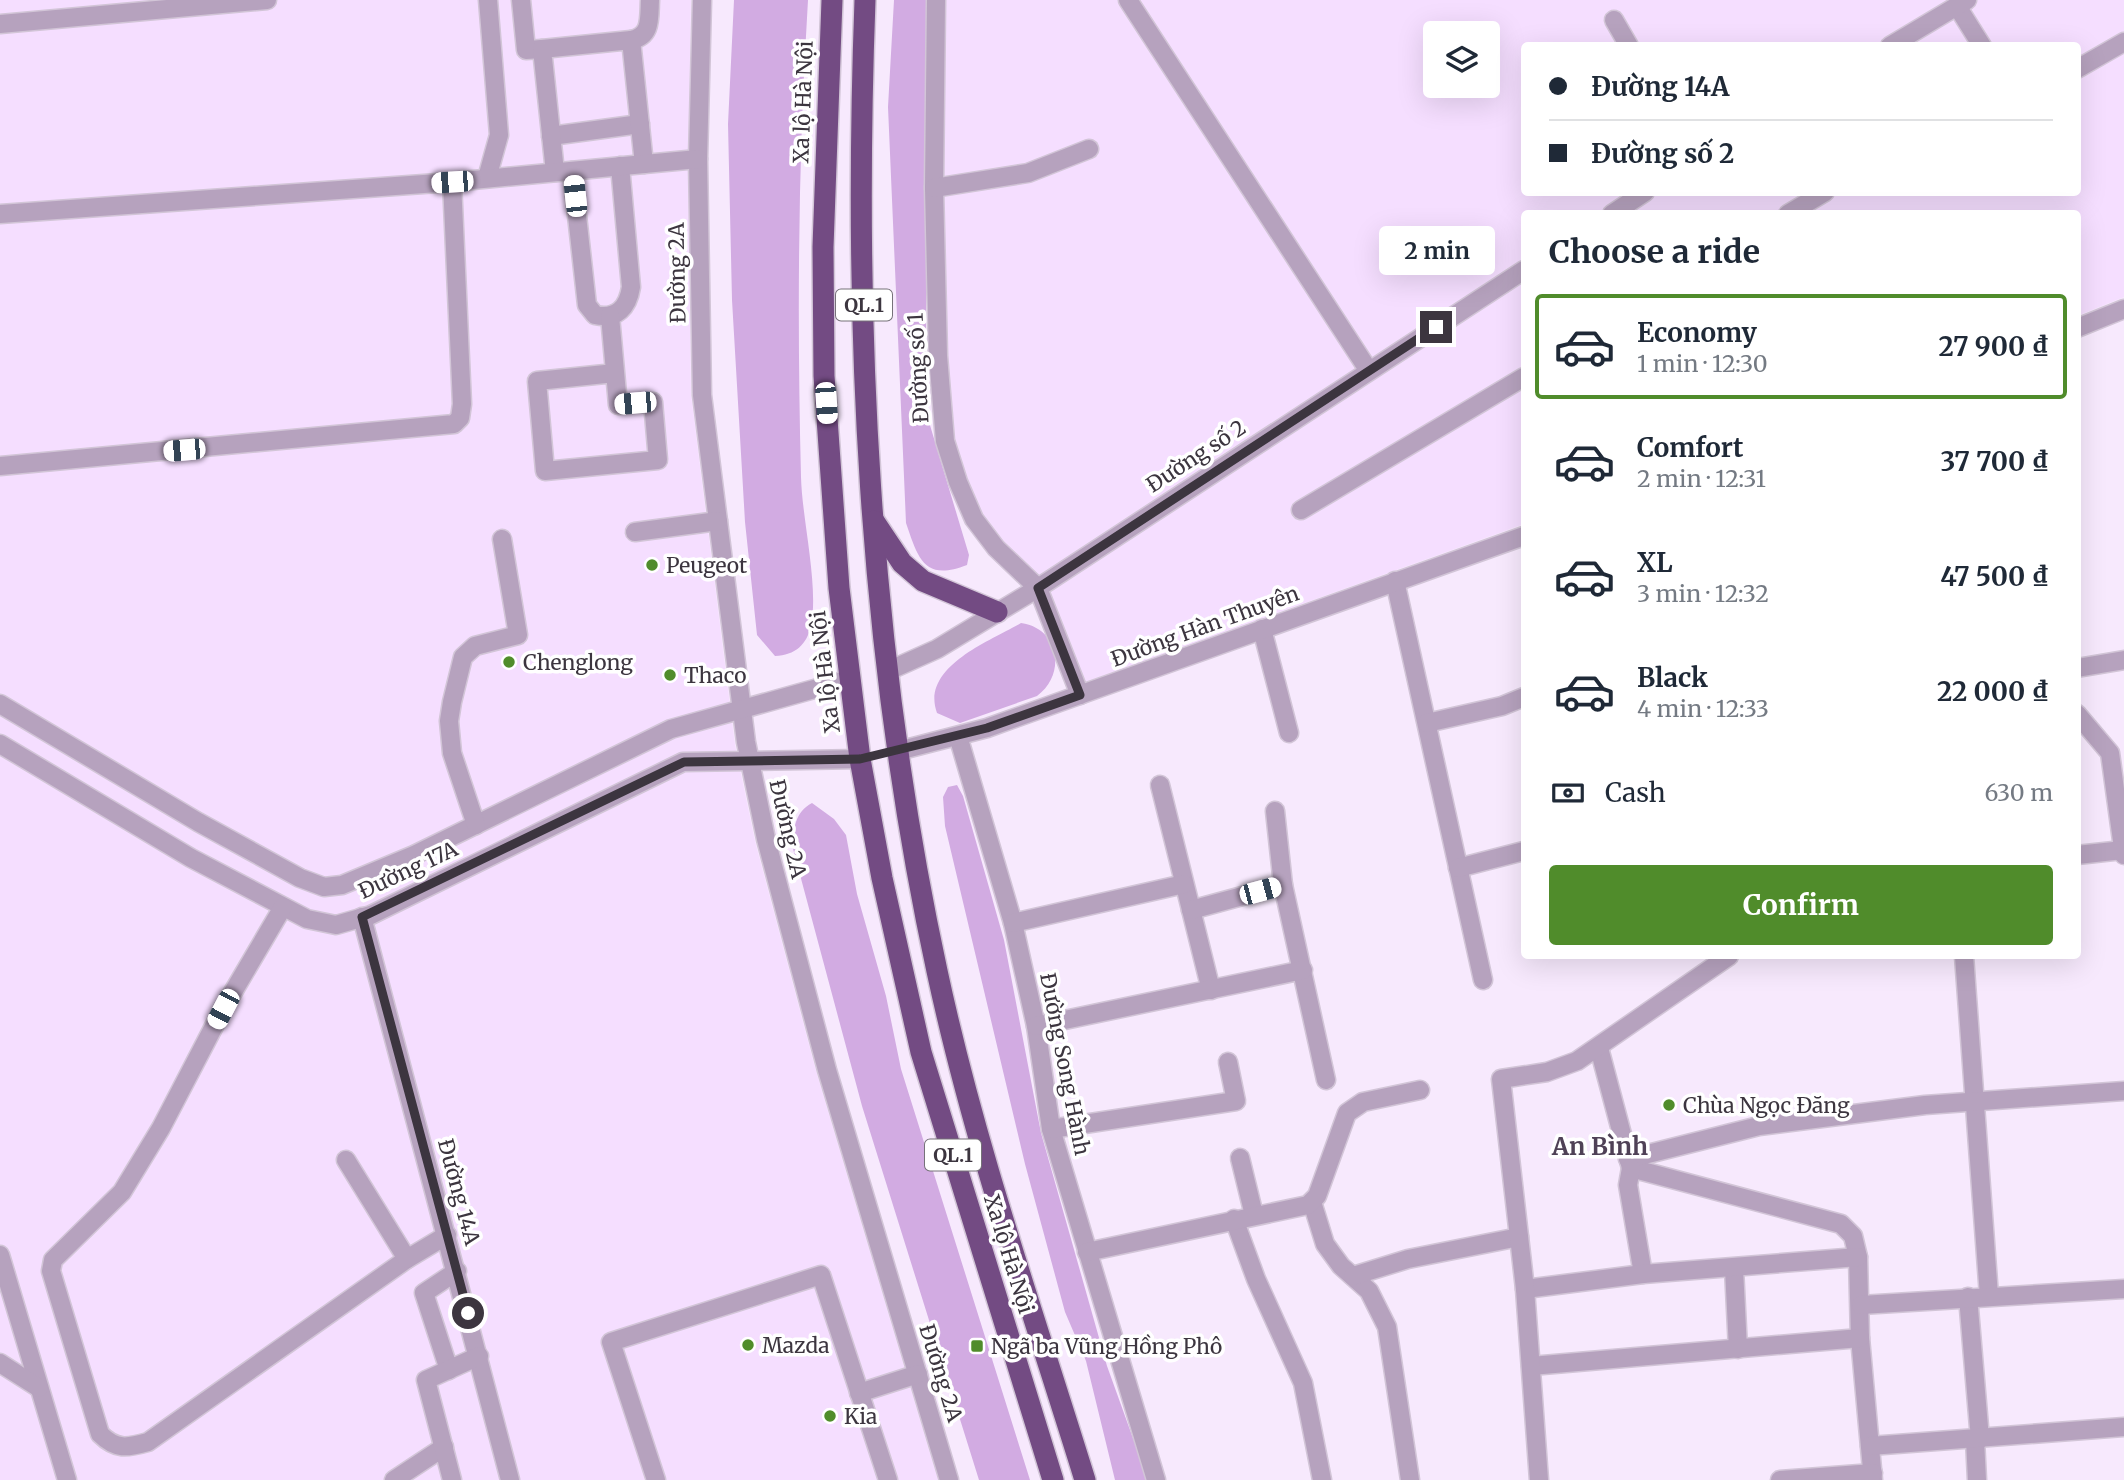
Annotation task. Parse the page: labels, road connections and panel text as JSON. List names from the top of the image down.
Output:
{
  "streets": {
    "highway": ["Xa lộ Hà Nội", "QL.1"],
    "street": [
      "Đường 2A",
      "Đường số 1",
      "Đường số 2",
      "Đường Hàn Thuyên",
      "Đường 17A",
      "Đường Song Hành",
      "Đường 14A"
    ]
  },
  "crossings": [
    ["Xa lộ Hà Nội", "Đường số 2"],
    ["Xa lộ Hà Nội", "Đường Hàn Thuyên"],
    ["Xa lộ Hà Nội", "Đường 17A"],
    ["Đường 2A", "Đường 17A"],
    ["Đường số 1", "Đường số 2"],
    ["Đường số 1", "Đường Hàn Thuyên"],
    ["Đường Hàn Thuyên", "Đường Song Hành"],
    ["Đường 17A", "Đường 14A"]
  ],
  "districts": ["An Bình"],
  "places": {
    "other": [
      "Peugeot",
      "Chenglong",
      "Thaco",
      "Chùa Ngọc Đăng",
      "Mazda",
      "Kia"
    ],
    "transit": ["Ngã ba Vũng Hồng Phô"]
  },
  "page": {
    "banner": ["Đường 14A", "Đường số 2"],
    "heading": "Choose a ride",
    "bubble": "2 min",
    "list": [
      {
        "name": "Economy",
        "note": "1 min · 12:30",
        "value": "27 900 ₫"
      },
      {
        "name": "Comfort",
        "note": "2 min · 12:31",
        "value": "37 700 ₫"
      },
      {
        "name": "XL",
        "note": "3 min · 12:32",
        "value": "47 500 ₫"
      },
      {
        "name": "Black",
        "note": "4 min · 12:33",
        "value": "22 000 ₫"
      }
    ],
    "pay": ["Cash", "630 m"],
    "buttons": "Confirm"
  }
}
